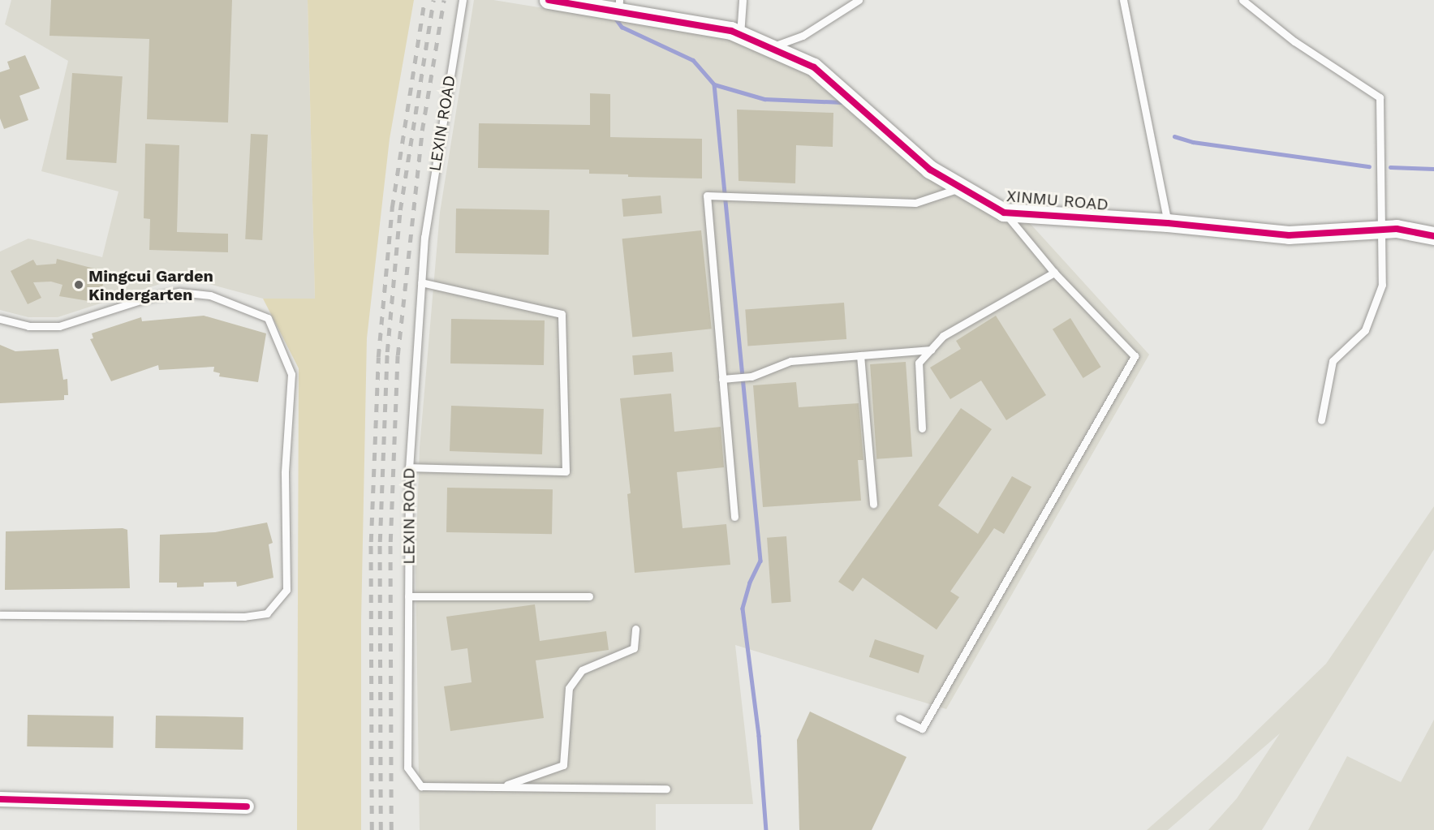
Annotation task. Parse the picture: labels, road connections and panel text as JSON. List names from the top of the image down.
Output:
{
  "streets": {
    "street": ["XINMU ROAD"],
    "lane": ["LEXIN ROAD"]
  },
  "places": ["Mingcui Garden Kindergarten"]
}
